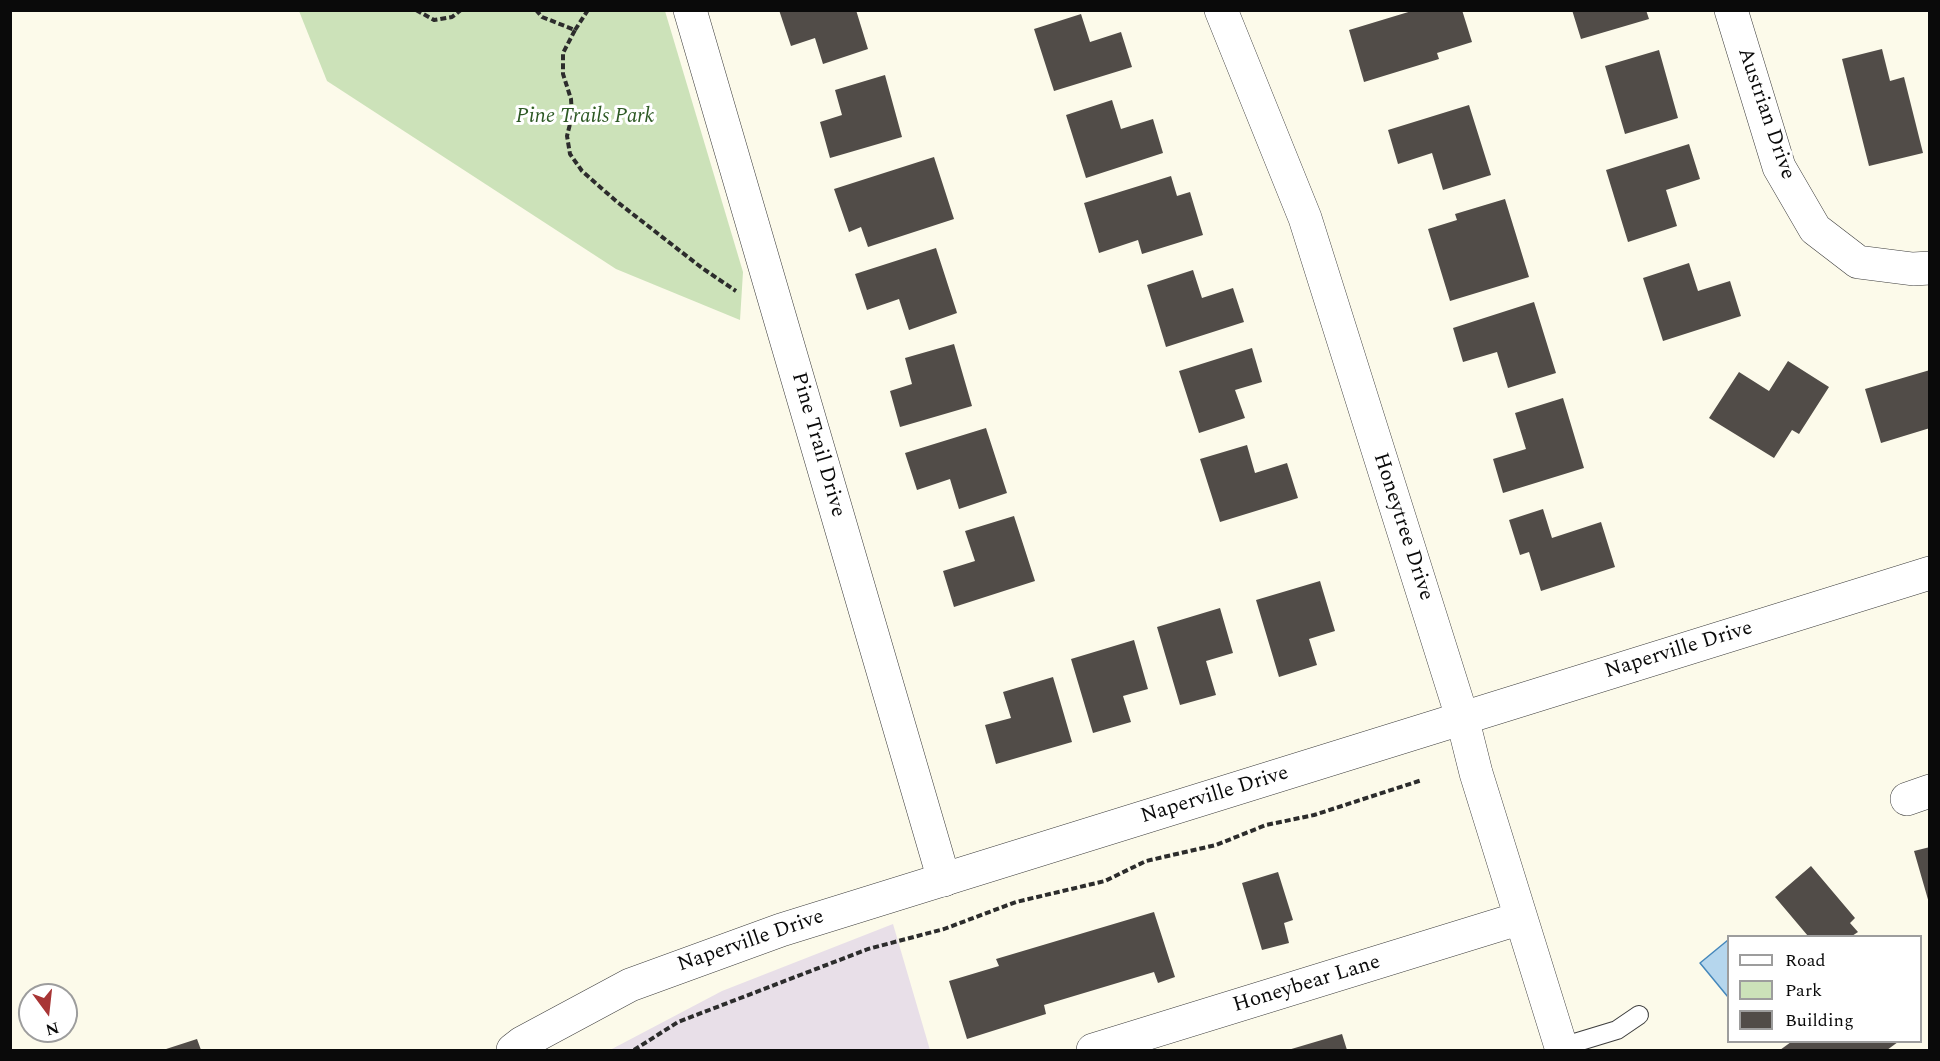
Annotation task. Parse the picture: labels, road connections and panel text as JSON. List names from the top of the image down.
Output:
{
  "streets": {
    "street": [
      "Austrian Drive",
      "Pine Trail Drive",
      "Honeytree Drive",
      "Naperville Drive",
      "Honeybear Lane"
    ]
  },
  "crossings": [
    ["Pine Trail Drive", "Naperville Drive"],
    ["Honeytree Drive", "Naperville Drive"],
    ["Honeytree Drive", "Honeybear Lane"]
  ],
  "parks": ["Pine Trails Park"],
  "legend": ["Road", "Park", "Building"],
  "north": "bottom"
}
